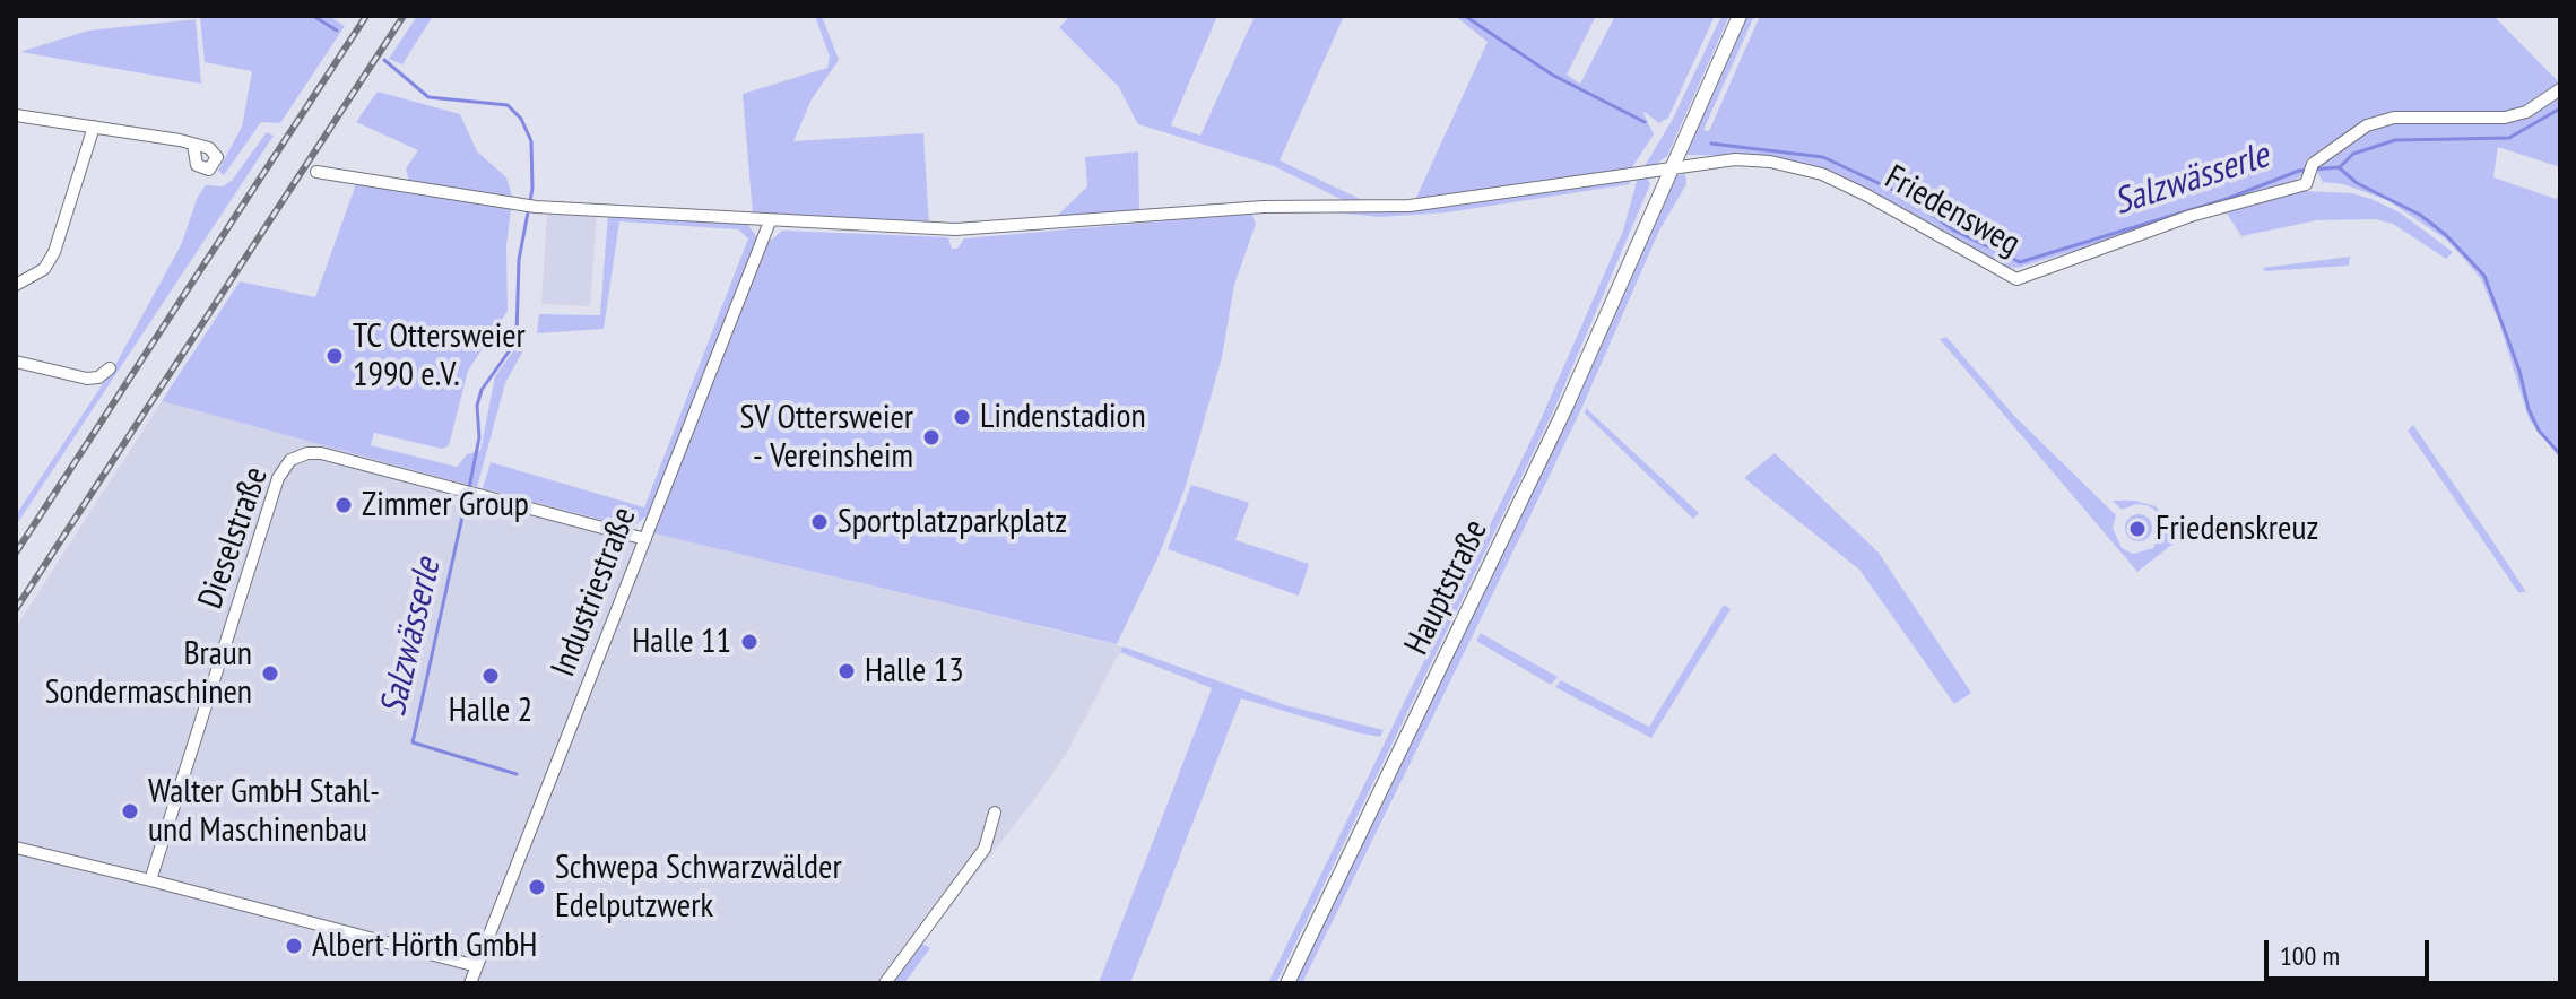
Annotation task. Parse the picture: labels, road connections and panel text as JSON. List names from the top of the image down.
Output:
{
  "streets": {
    "street": [
      "Friedensweg",
      "Dieselstraße",
      "Hauptstraße",
      "Industriestraße"
    ]
  },
  "crossings": [
    ["Friedensweg", "Hauptstraße"],
    ["Friedensweg", "Industriestraße"],
    ["Dieselstraße", "Industriestraße"]
  ],
  "water": ["Salzwässerle"],
  "places": [
    "TC Ottersweier 1990 e.V.",
    "Lindenstadion",
    "SV Ottersweier - Vereinsheim",
    "Zimmer Group",
    "Sportplatzparkplatz",
    "Friedenskreuz",
    "Halle 11",
    "Halle 13",
    "Braun Sondermaschinen",
    "Halle 2",
    "Walter GmbH Stahl- und Maschinenbau",
    "Schwepa Schwarzwälder Edelputzwerk",
    "Albert Hörth GmbH"
  ],
  "scale_bar": "100 m"
}
